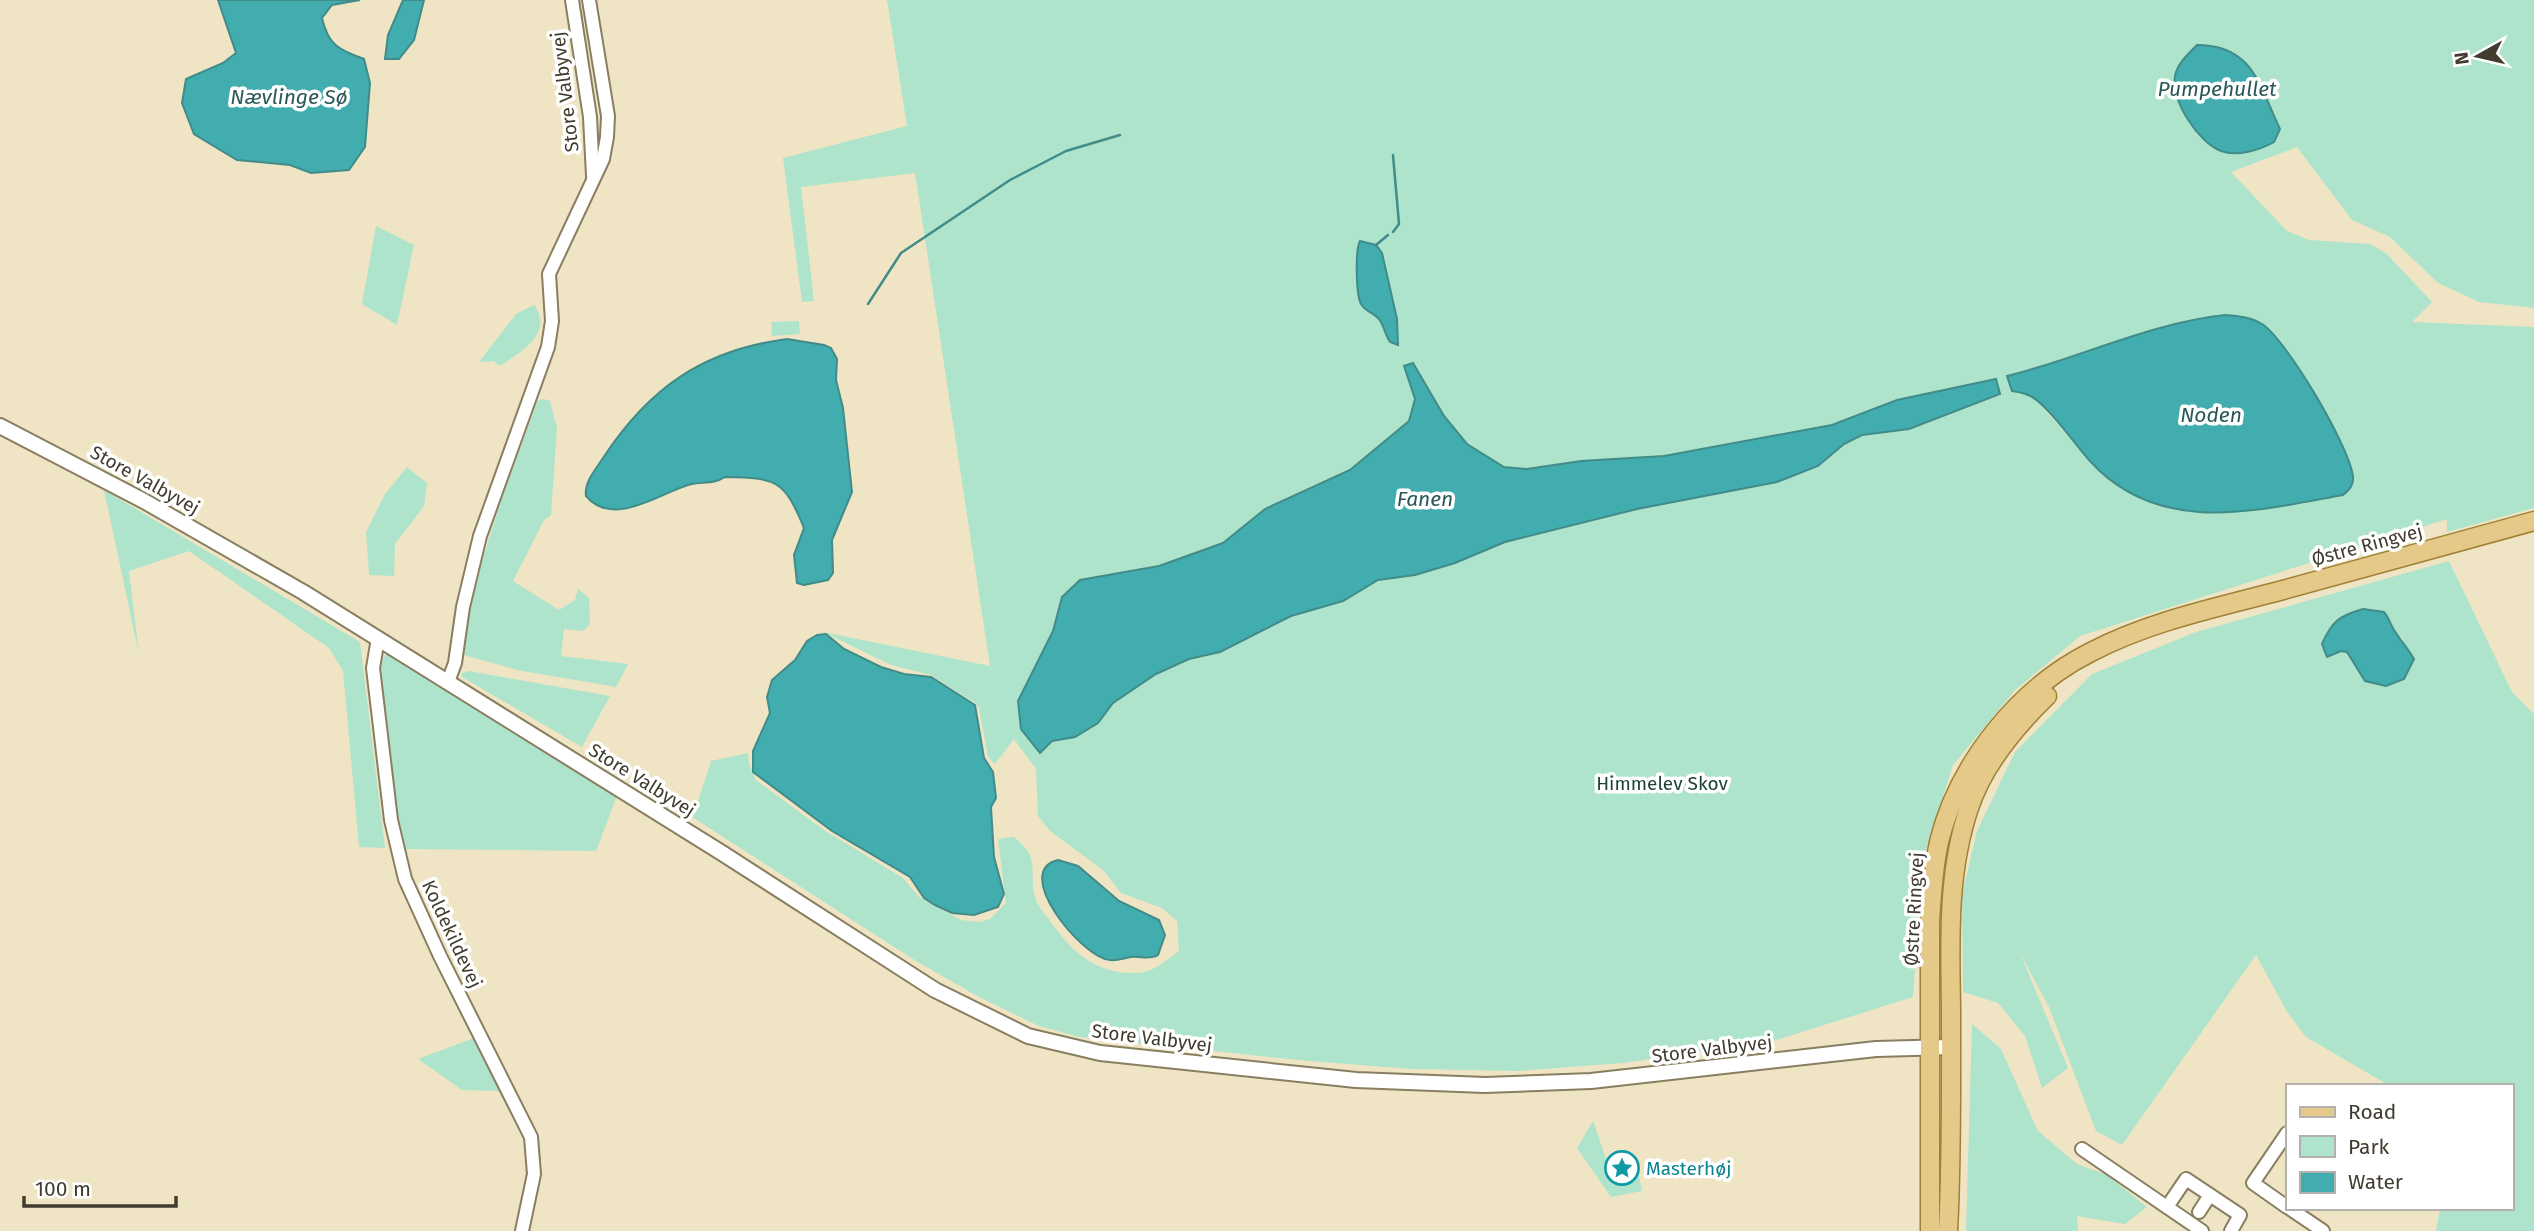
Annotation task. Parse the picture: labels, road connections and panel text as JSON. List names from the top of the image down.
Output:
{
  "streets": {
    "main road": ["Østre Ringvej"],
    "street": ["Store Valbyvej", "Koldekildevej"]
  },
  "crossings": [
    ["Store Valbyvej", "Østre Ringvej"],
    ["Store Valbyvej", "Koldekildevej"]
  ],
  "water": [
    "Pumpehullet",
    "Nævlinge Sø",
    "Noden",
    "Fanen"
  ],
  "parks": ["Himmelev Skov"],
  "places": {
    "place": ["Masterhøj"]
  },
  "legend": ["Road", "Park", "Water"],
  "scale_bar": "100 m",
  "north": "left"
}
